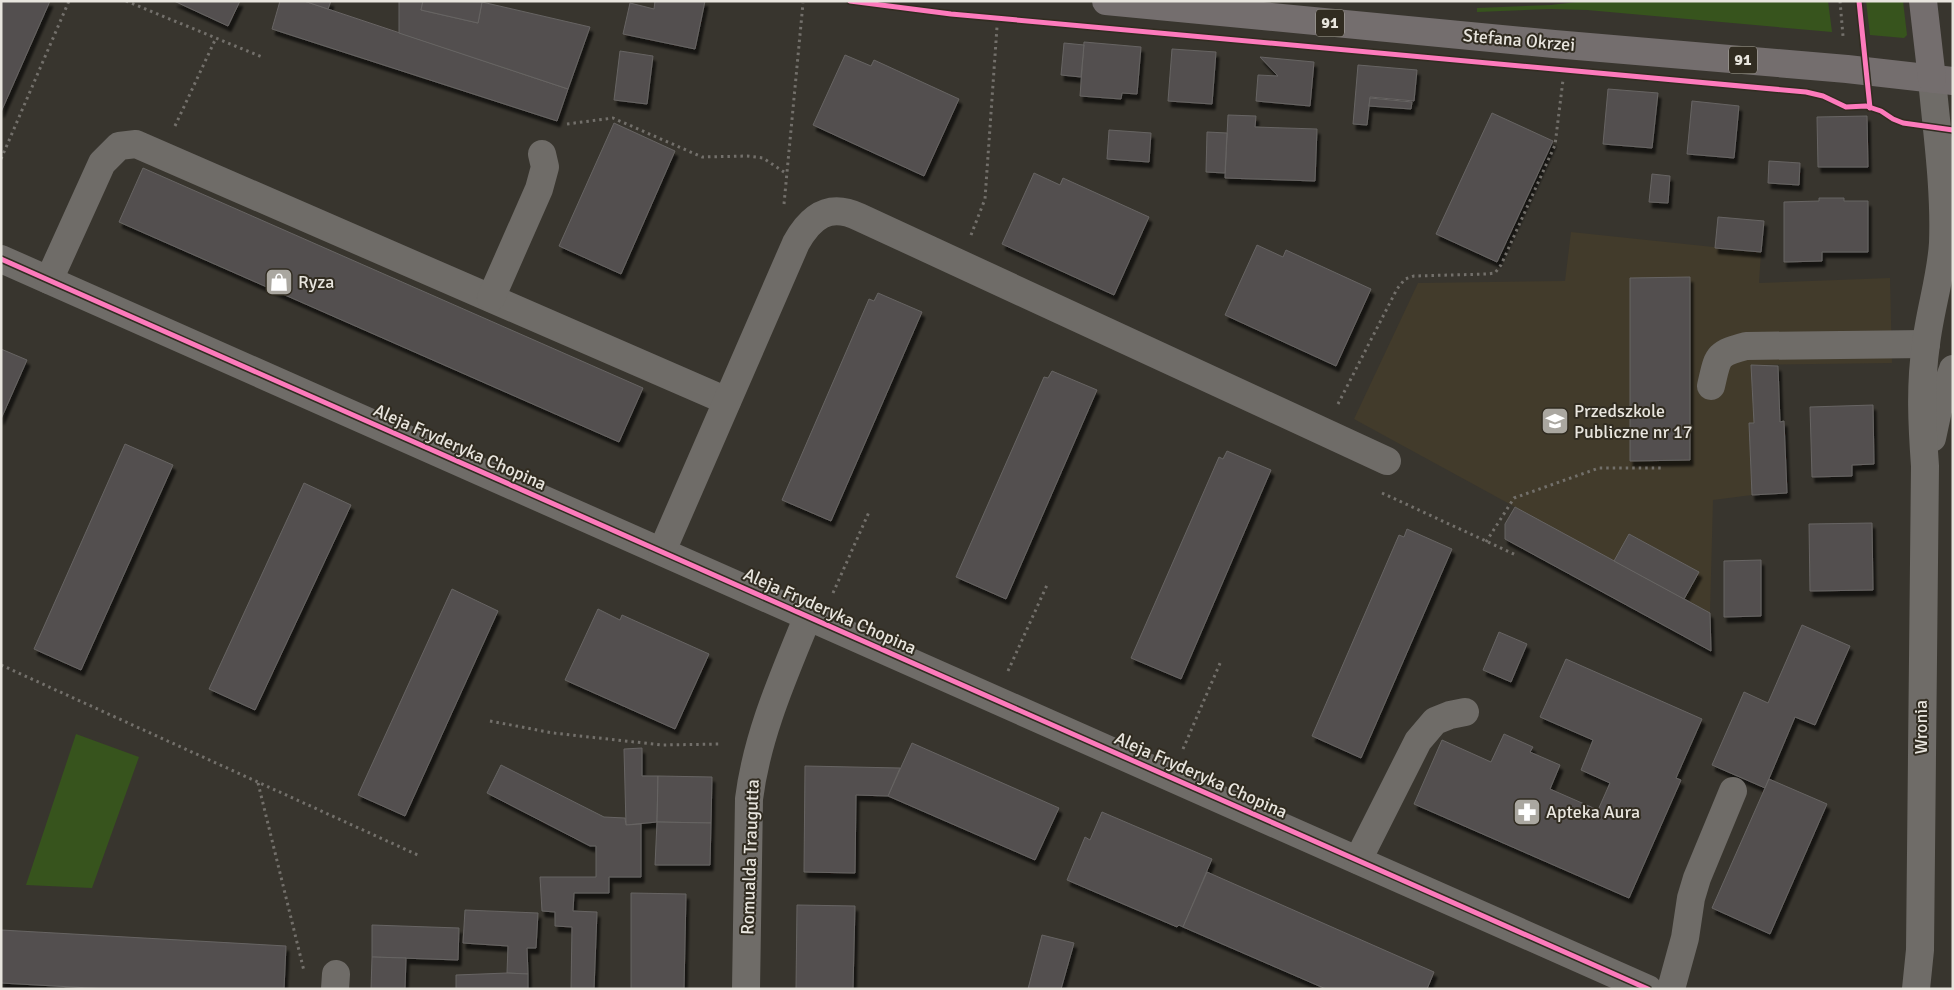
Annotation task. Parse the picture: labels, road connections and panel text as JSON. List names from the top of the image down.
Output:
{
  "streets": {
    "main road": ["91", "Stefana Okrzei"],
    "street": ["Aleja Fryderyka Chopina", "Wronia", "Romualda Traugutta"]
  },
  "crossings": [
    ["Stefana Okrzei", "Wronia"],
    ["Aleja Fryderyka Chopina", "Romualda Traugutta"]
  ],
  "places": {
    "shop": ["Ryza"],
    "school or university": ["Przedszkole Publiczne nr 17"],
    "pharmacy": ["Apteka Aura"]
  }
}
